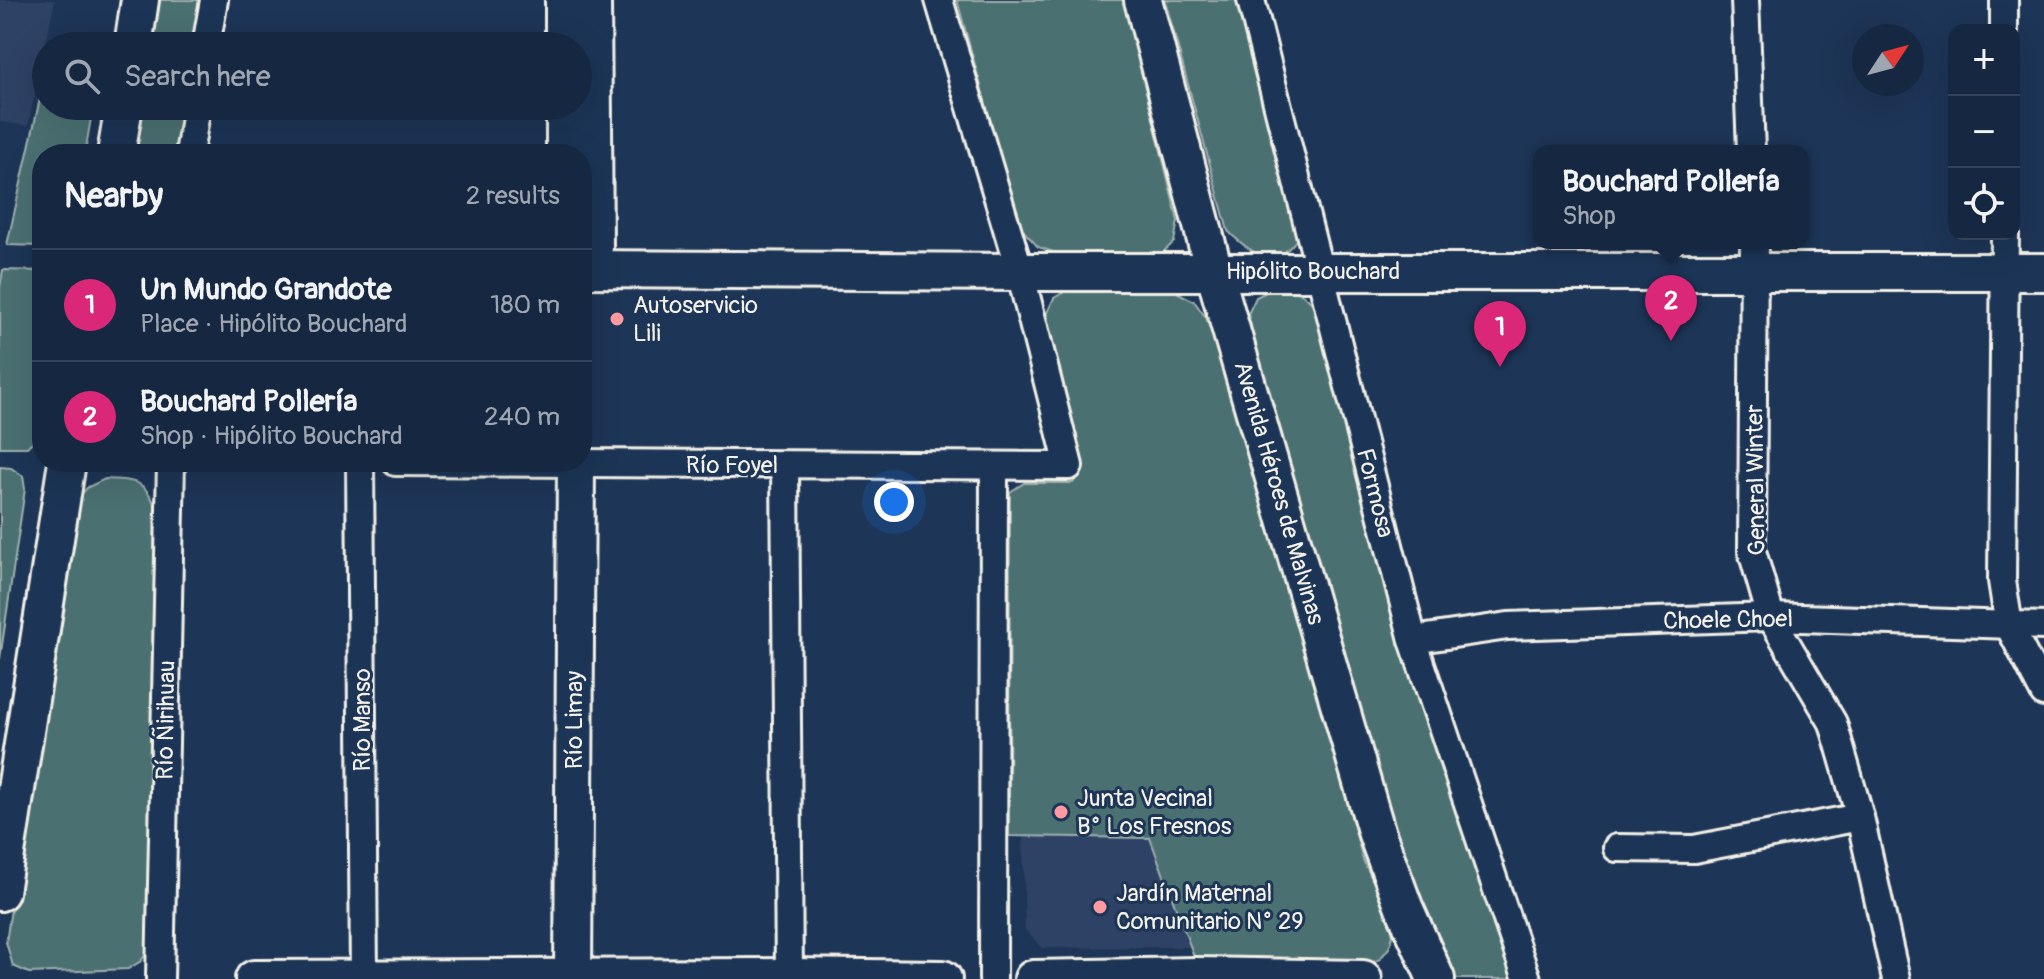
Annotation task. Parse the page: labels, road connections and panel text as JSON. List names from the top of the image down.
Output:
{
  "streets": {
    "main road": ["Hipólito Bouchard", "Avenida Héroes de Malvinas", "Río Limay"],
    "street": [
      "Río Foyel",
      "General Winter",
      "Formosa",
      "Choele Choel",
      "Río Ñirihuau",
      "Río Manso"
    ]
  },
  "crossings": [
    ["Hipólito Bouchard", "Río Foyel"],
    ["Hipólito Bouchard", "General Winter"],
    ["Hipólito Bouchard", "Avenida Héroes de Malvinas"],
    ["Hipólito Bouchard", "Formosa"],
    ["General Winter", "Choele Choel"],
    ["Formosa", "Choele Choel"]
  ],
  "places": ["Autoservicio Lili", "Junta Vecinal B° Los Fresnos", "Jardín Maternal Comunitario N° 29"],
  "north": "top right",
  "page": {
    "map_buttons": ["+", "−"],
    "search": "Search here",
    "heading": ["Nearby", "2 results"],
    "popup": ["Bouchard Pollería", "Shop"],
    "list": [
      {
        "mark": "1",
        "name": "Un Mundo Grandote",
        "note": "Place · Hipólito Bouchard",
        "value": "180 m"
      },
      {
        "mark": "2",
        "name": "Bouchard Pollería",
        "note": "Shop · Hipólito Bouchard",
        "value": "240 m"
      }
    ],
    "pins": ["2", "1"]
  }
}
